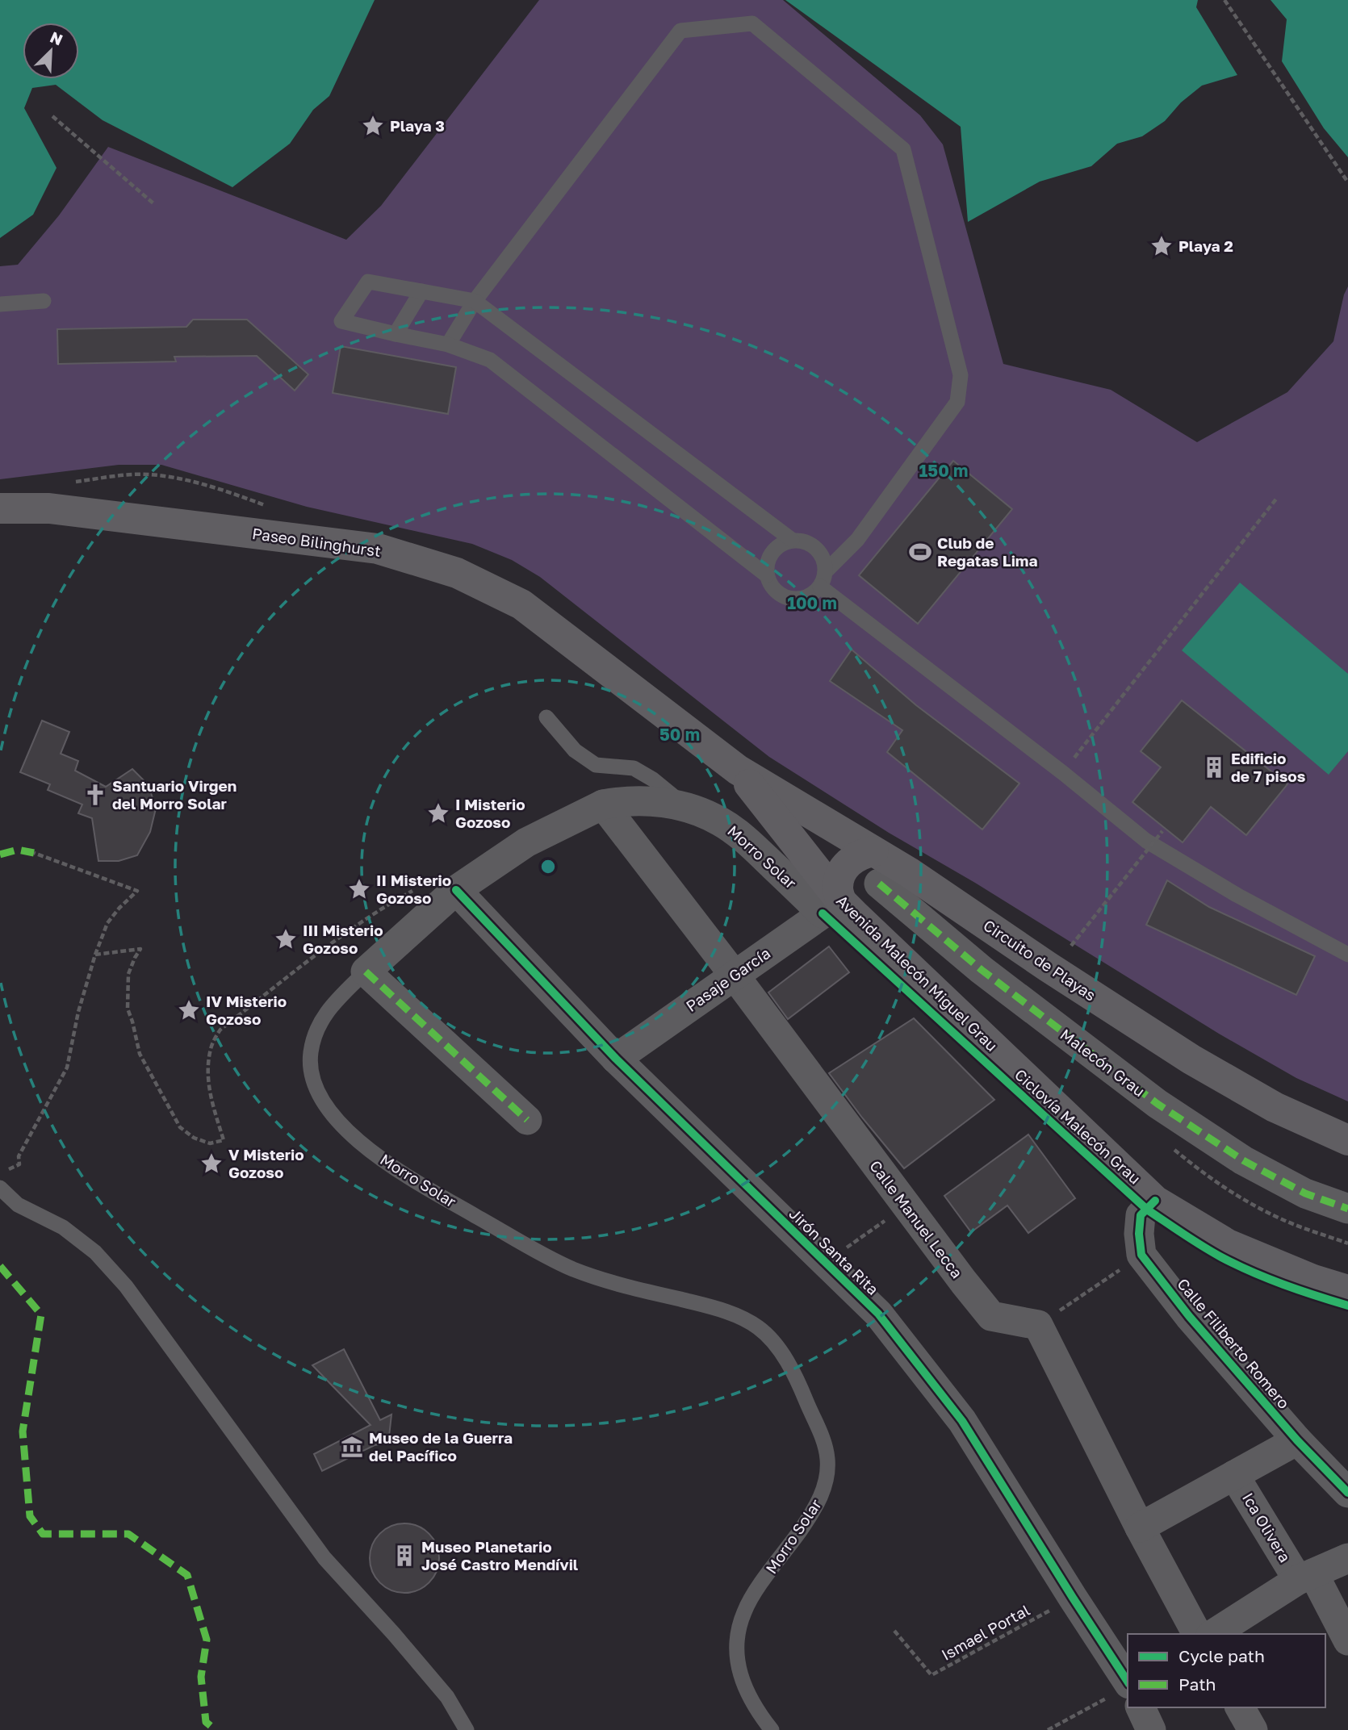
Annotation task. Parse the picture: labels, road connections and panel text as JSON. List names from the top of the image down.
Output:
{
  "streets": {
    "main road": ["Paseo Bilinghurst", "Circuito de Playas", "Avenida Malecón Miguel Grau"],
    "street": [
      "Morro Solar",
      "Pasaje García",
      "Malecón Grau",
      "Calle Manuel Lecca",
      "Jirón Santa Rita",
      "Calle Filiberto Romero",
      "Ica Olivera"
    ],
    "path": ["Ismael Portal"],
    "cycle path": ["Ciclovía Malecón Grau"]
  },
  "crossings": [
    ["Paseo Bilinghurst", "Circuito de Playas"],
    ["Paseo Bilinghurst", "Avenida Malecón Miguel Grau"],
    ["Morro Solar", "Avenida Malecón Miguel Grau"],
    ["Morro Solar", "Pasaje García"],
    ["Morro Solar", "Calle Manuel Lecca"],
    ["Morro Solar", "Jirón Santa Rita"],
    ["Circuito de Playas", "Avenida Malecón Miguel Grau"],
    ["Avenida Malecón Miguel Grau", "Pasaje García"],
    ["Pasaje García", "Calle Manuel Lecca"],
    ["Pasaje García", "Jirón Santa Rita"],
    ["Jirón Santa Rita", "Ismael Portal"]
  ],
  "places": {
    "place": [
      "Playa 3",
      "Playa 2",
      "I Misterio Gozoso",
      "II Misterio Gozoso",
      "III Misterio Gozoso",
      "IV Misterio Gozoso",
      "V Misterio Gozoso"
    ],
    "sports": ["Club de Regatas Lima"],
    "building": ["Edificio de 7 pisos", "Museo Planetario José Castro Mendívil"],
    "church": ["Santuario Virgen del Morro Solar"],
    "museum": ["Museo de la Guerra del Pacífico"]
  },
  "legend": ["Cycle path", "Path"],
  "north": "top right",
  "rings": ["150 m", "100 m", "50 m"]
}
